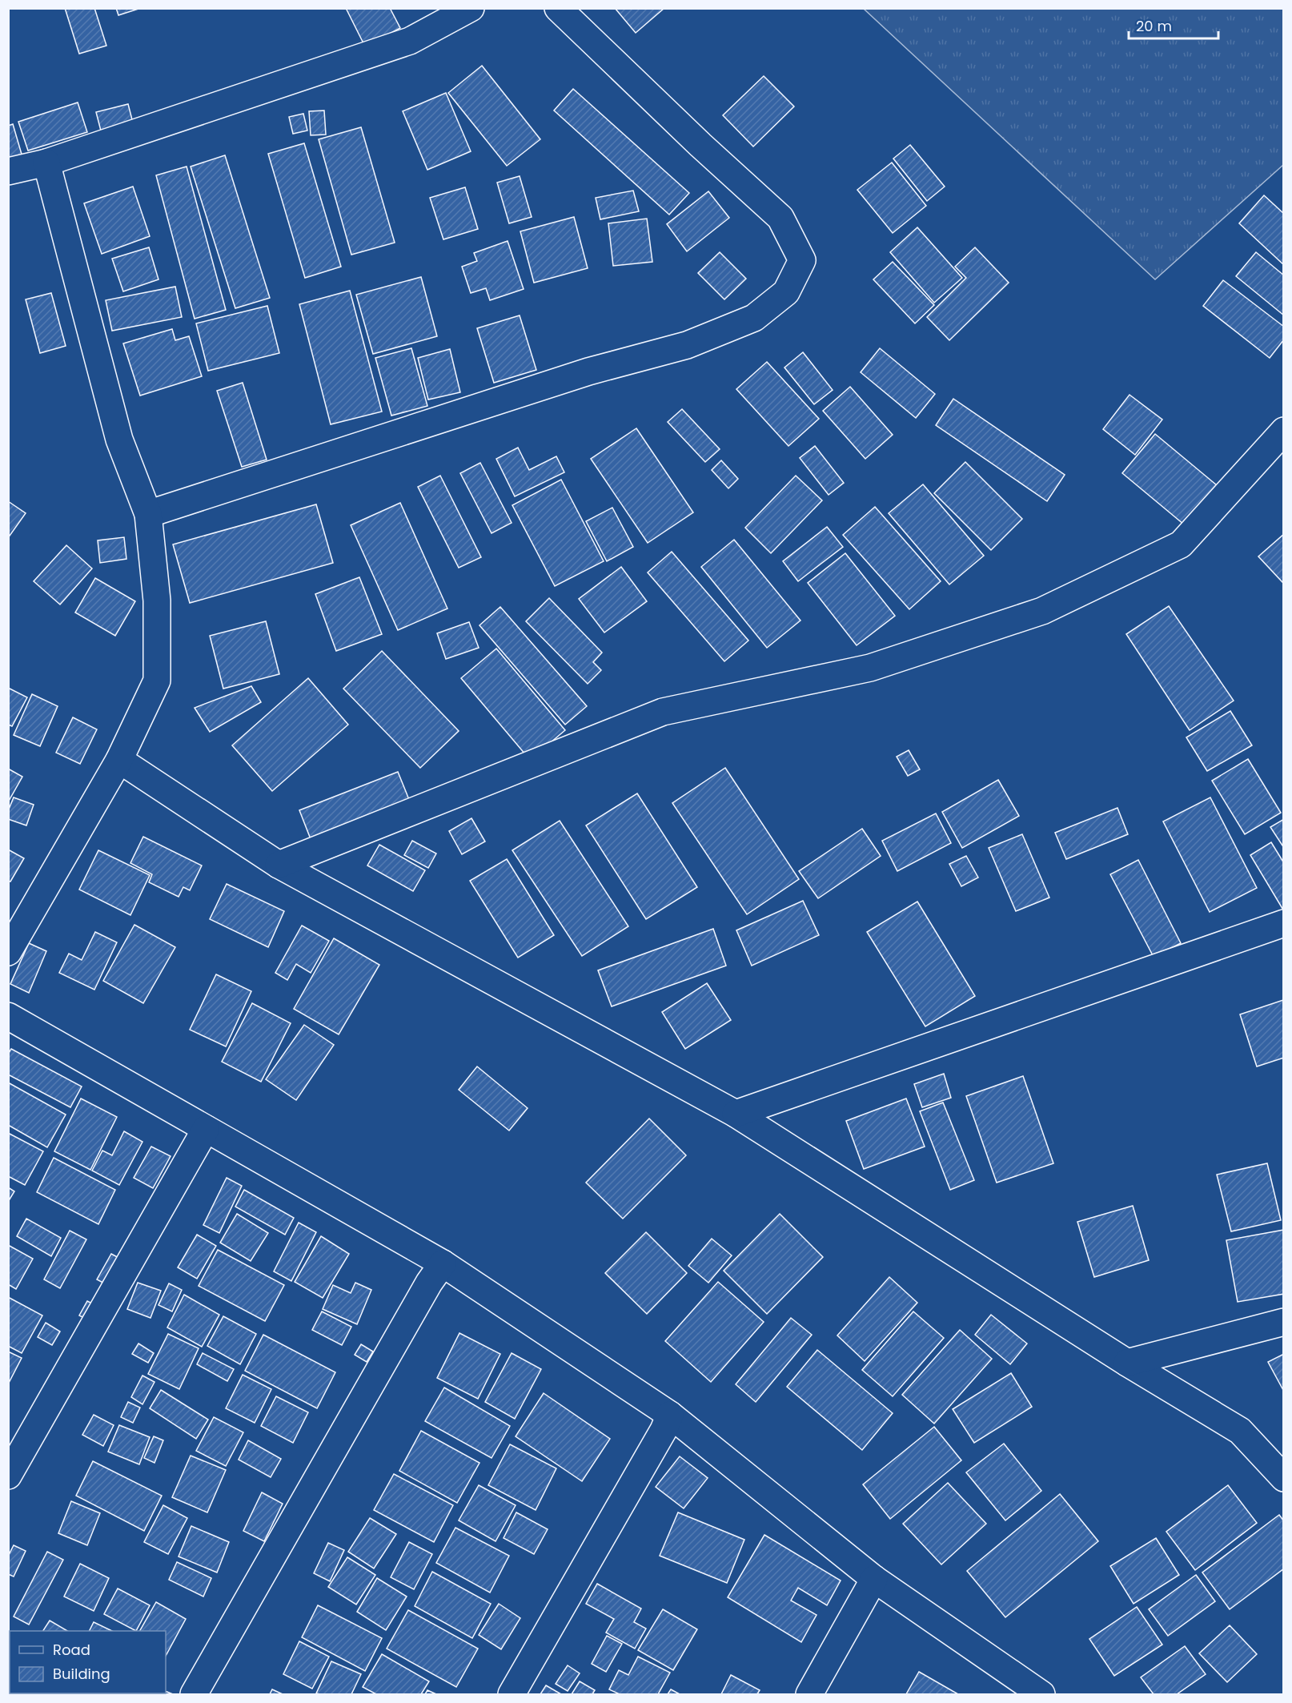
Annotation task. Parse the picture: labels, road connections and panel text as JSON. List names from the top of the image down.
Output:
{
  "legend": ["Road", "Building"],
  "scale_bar": "20 m"
}
